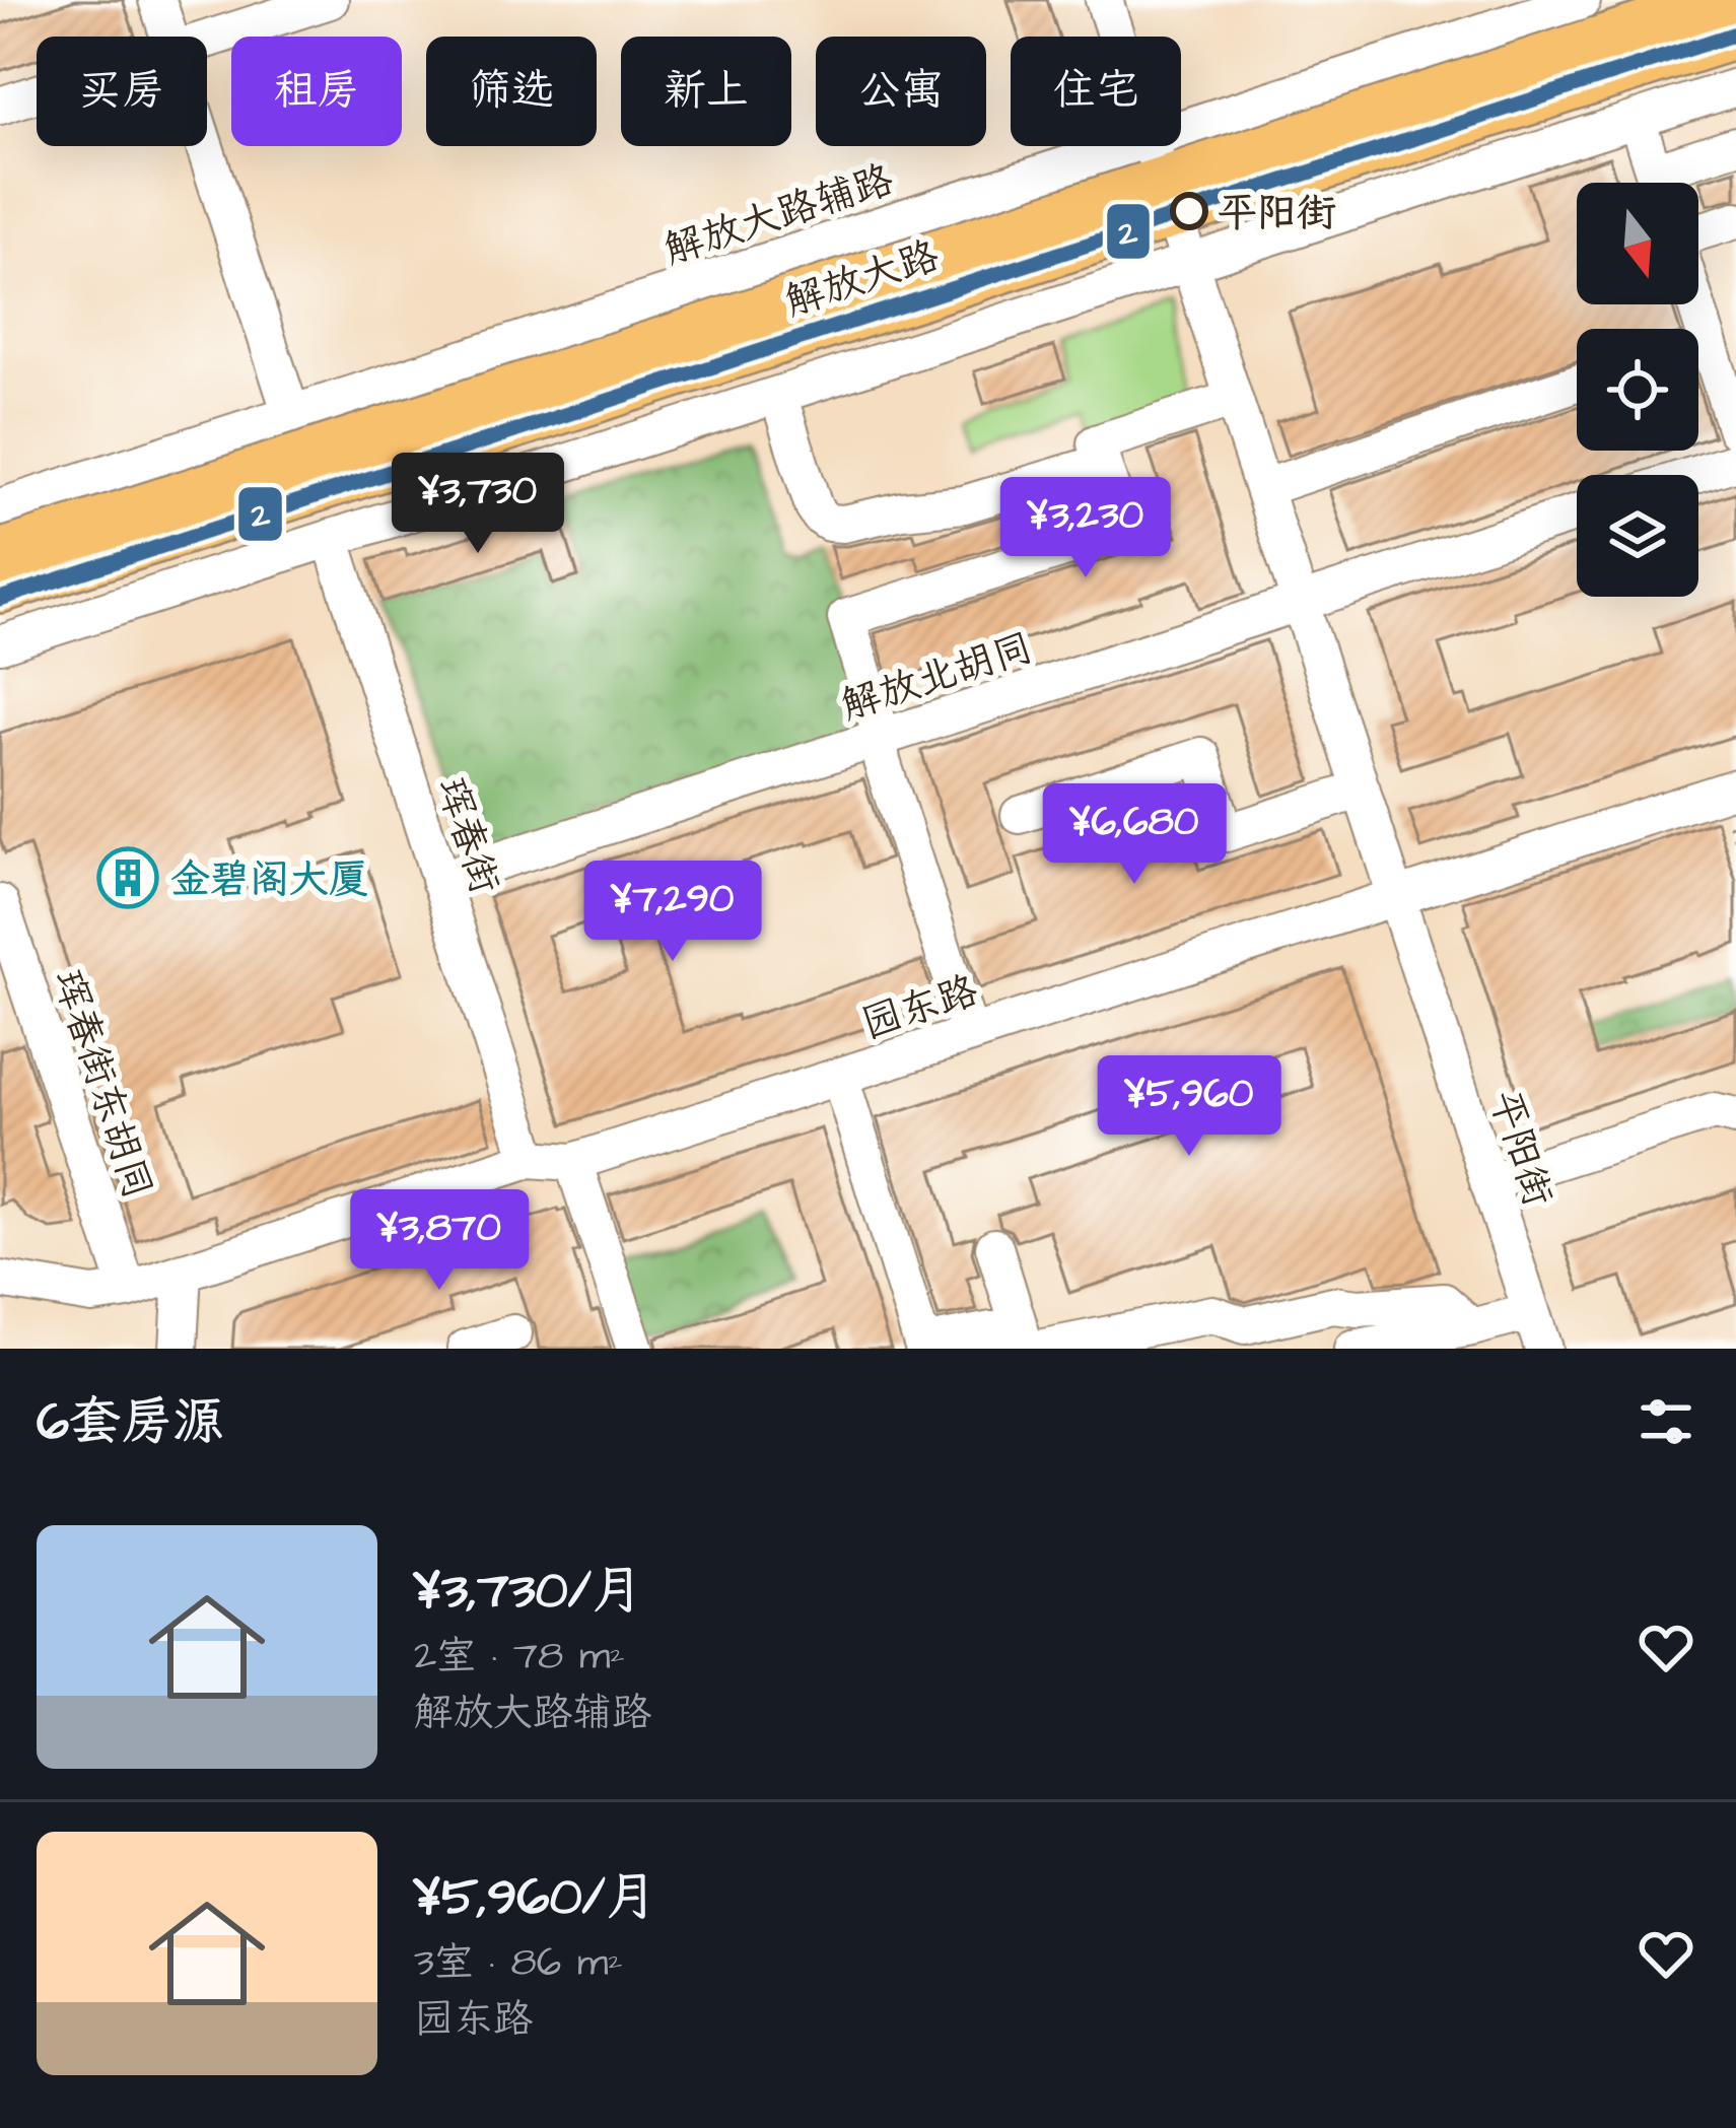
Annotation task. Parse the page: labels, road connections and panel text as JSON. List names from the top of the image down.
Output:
{
  "streets": {
    "main road": ["解放大路"],
    "street": [
      "解放大路辅路",
      "解放北胡同",
      "珲春街",
      "园东路",
      "珲春街东胡同",
      "平阳街"
    ]
  },
  "crossings": [
    ["解放大路辅路", "解放大路"],
    ["解放大路辅路", "平阳街"],
    ["解放大路", "平阳街"],
    ["解放北胡同", "珲春街"],
    ["解放北胡同", "平阳街"],
    ["珲春街", "园东路"],
    ["园东路", "珲春街东胡同"],
    ["园东路", "平阳街"]
  ],
  "places": {
    "other": ["平阳街"],
    "building": ["金碧阁大厦"]
  },
  "lines": ["transit line 2"],
  "north": "bottom",
  "page": {
    "chip": [
      "买房",
      "租房",
      "筛选",
      "新上",
      "公寓",
      "住宅"
    ],
    "price": [
      "¥3,730",
      "¥3,230",
      "¥6,680",
      "¥7,290",
      "¥5,960",
      "¥3,870"
    ],
    "heading": "6套房源",
    "list": [
      {
        "name": "¥3,730/月",
        "note": "2室 · 78 m² · 解放大路辅路"
      },
      {
        "name": "¥5,960/月",
        "note": "3室 · 86 m² · 园东路"
      }
    ]
  }
}
